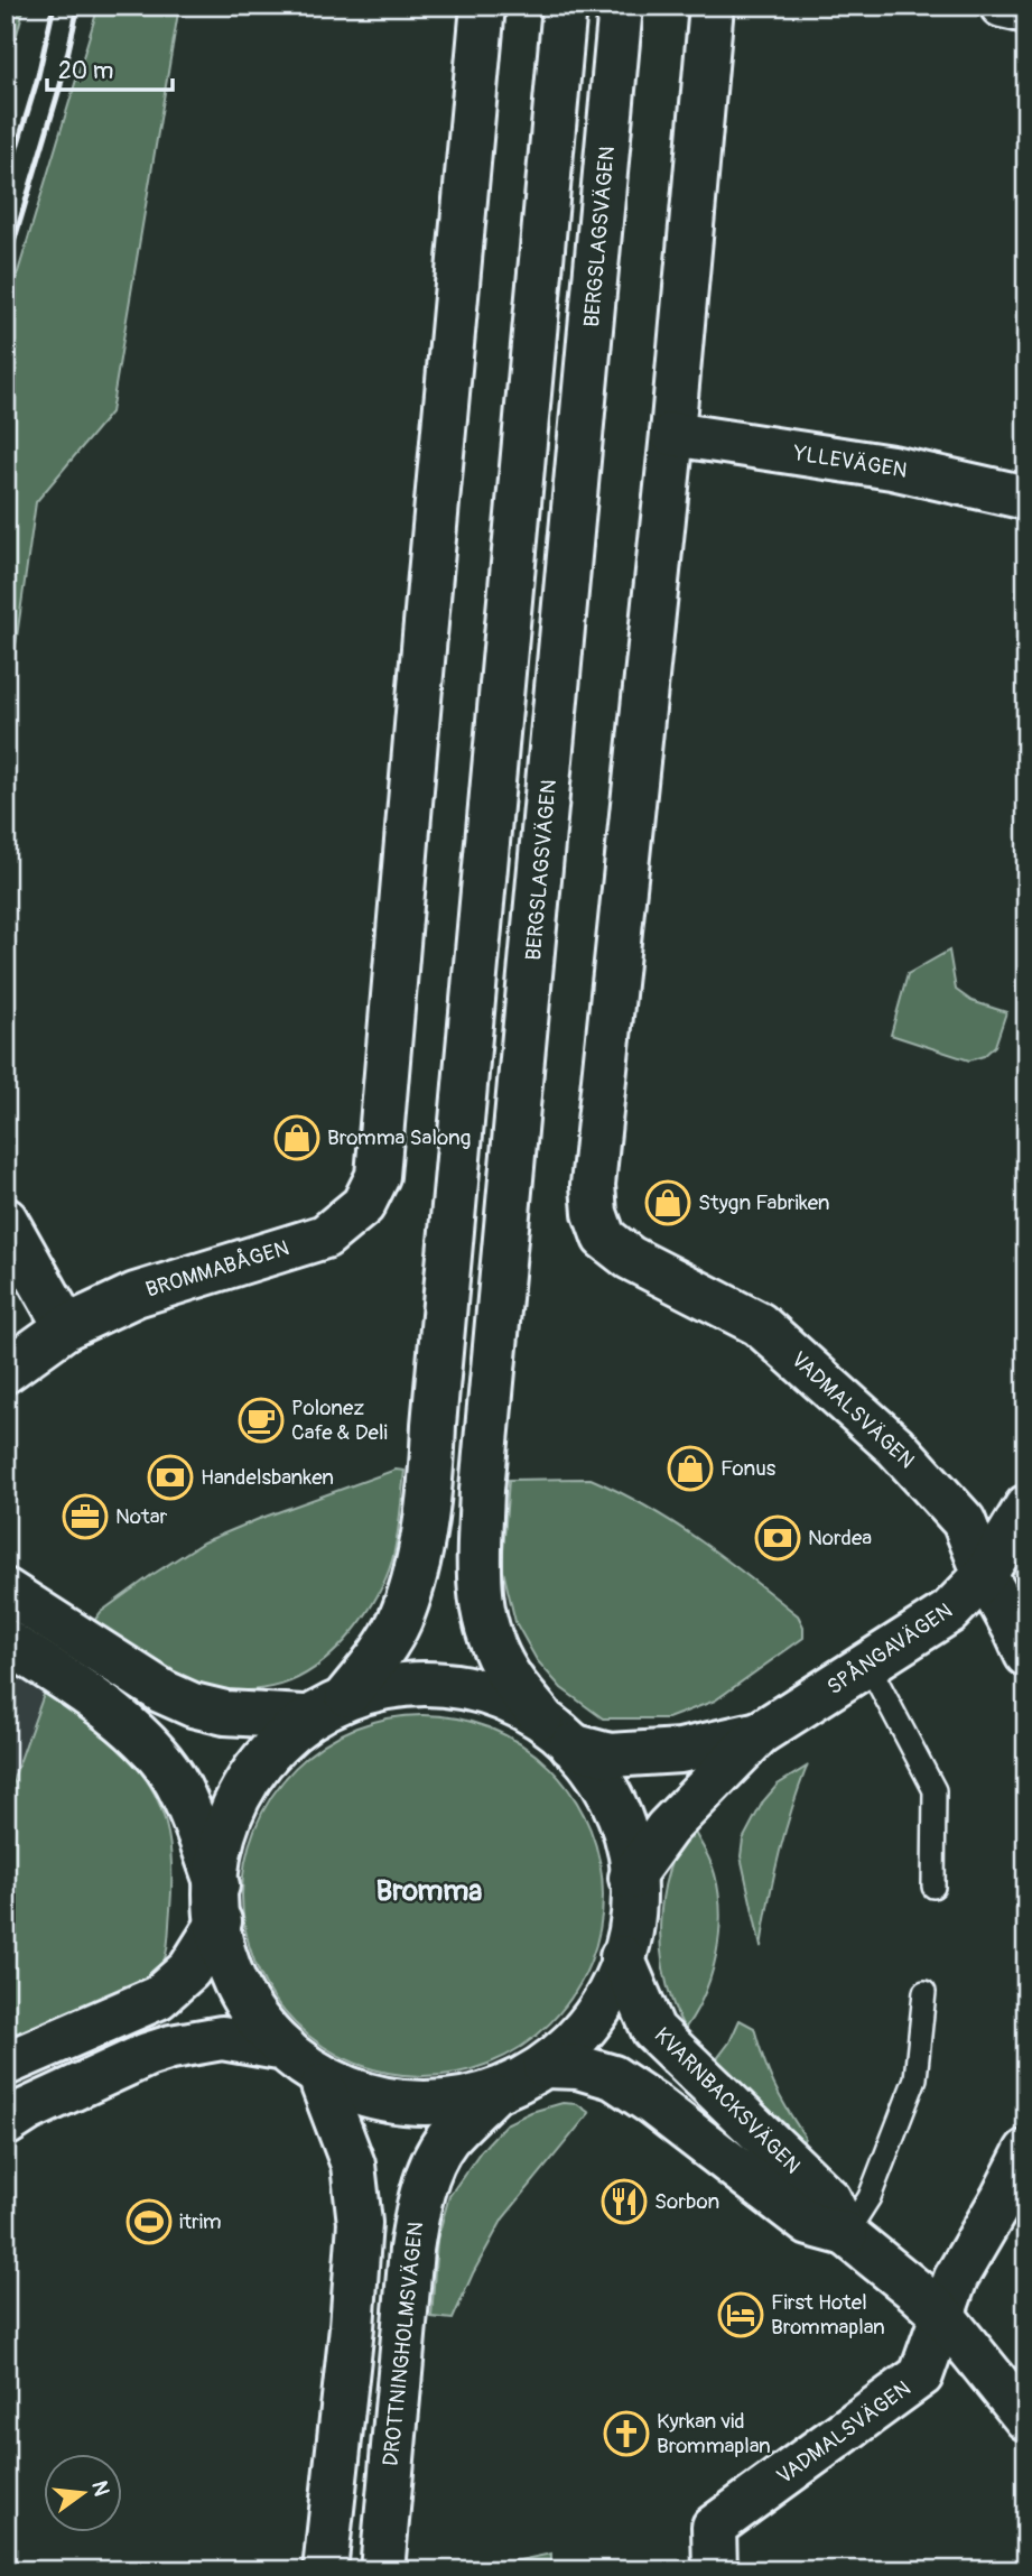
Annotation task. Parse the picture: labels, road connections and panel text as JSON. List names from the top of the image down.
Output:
{
  "streets": {
    "street": [
      "BERGSLAGSVÄGEN",
      "YLLEVÄGEN",
      "BROMMABÅGEN",
      "VADMALSVÄGEN",
      "SPÅNGAVÄGEN",
      "KVARNBACKSVÄGEN",
      "DROTTNINGHOLMSVÄGEN"
    ]
  },
  "crossings": [
    ["BERGSLAGSVÄGEN", "SPÅNGAVÄGEN"],
    ["BERGSLAGSVÄGEN", "KVARNBACKSVÄGEN"],
    ["BERGSLAGSVÄGEN", "DROTTNINGHOLMSVÄGEN"],
    ["YLLEVÄGEN", "VADMALSVÄGEN"],
    ["VADMALSVÄGEN", "SPÅNGAVÄGEN"],
    ["VADMALSVÄGEN", "KVARNBACKSVÄGEN"]
  ],
  "districts": ["Bromma"],
  "places": {
    "shop": ["Bromma Salong", "Stygn Fabriken", "Fonus"],
    "cafe": ["Polonez Cafe & Deli"],
    "bank": ["Handelsbanken", "Nordea"],
    "office": ["Notar"],
    "restaurant": ["Sorbon"],
    "sports": ["itrim"],
    "hotel": ["First Hotel Brommaplan"],
    "church": ["Kyrkan vid Brommaplan"]
  },
  "scale_bar": "20 m",
  "north": "right"
}
